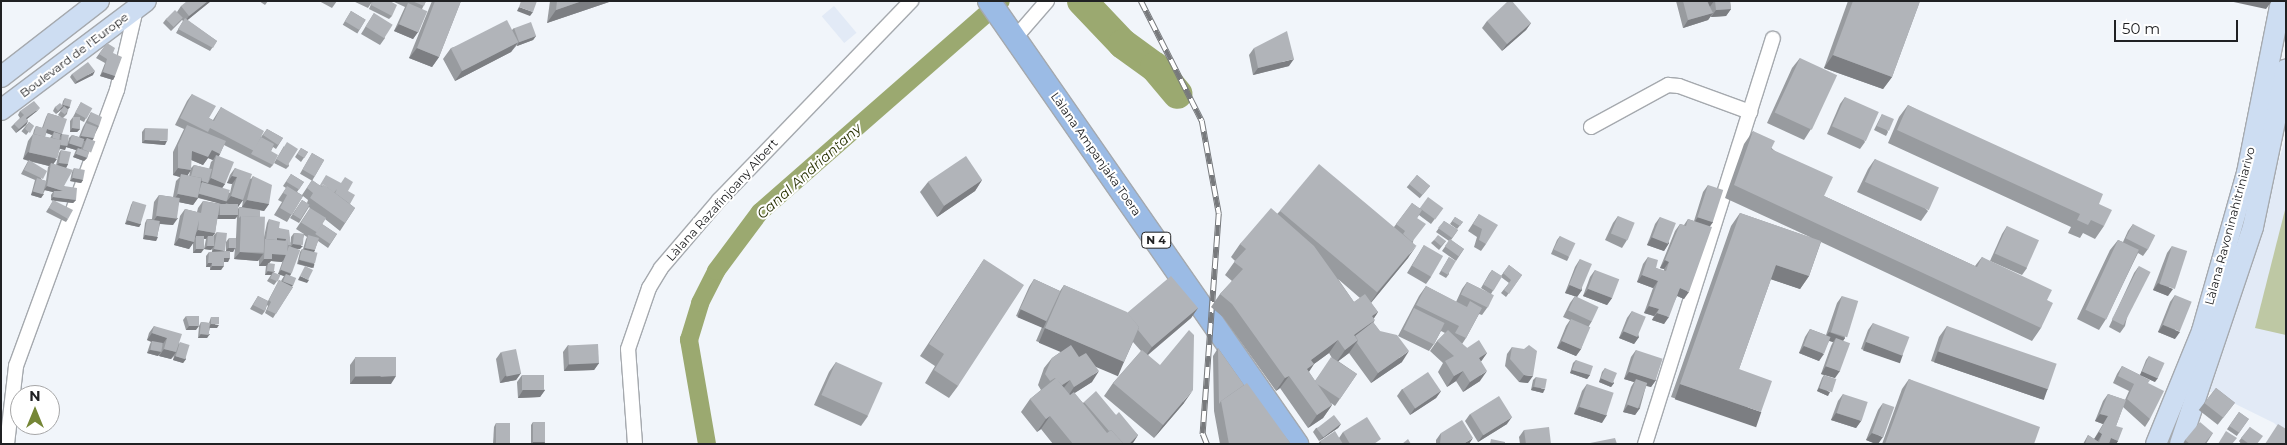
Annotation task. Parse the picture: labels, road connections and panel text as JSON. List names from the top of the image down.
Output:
{
  "streets": {
    "main road": [
      "Boulevard de l'Europe",
      "Làlana Ampanjaka Toera",
      "Làlana Ravoninahitriniarivo",
      "N 4"
    ],
    "street": ["Làlana Razafinjoany Albert"]
  },
  "crossings": [
    ["Làlana Ampanjaka Toera", "N 4"]
  ],
  "water": ["Canal Andriantany"],
  "scale_bar": "50 m",
  "north": "top"
}
